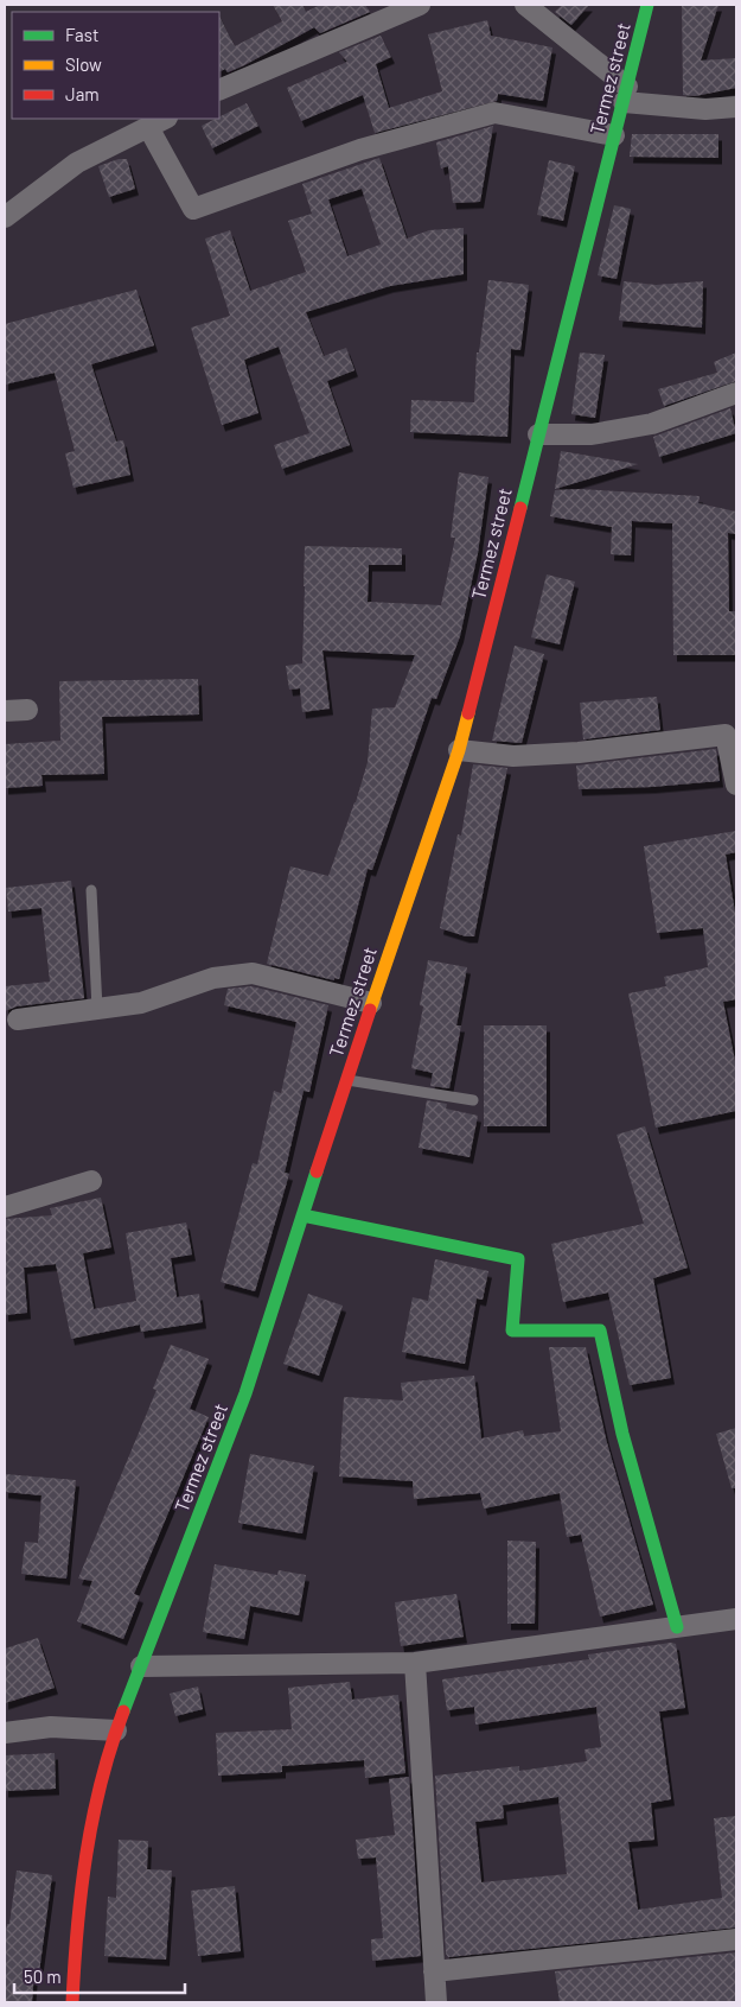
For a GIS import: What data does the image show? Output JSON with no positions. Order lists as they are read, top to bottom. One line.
{"streets":{"main road":["Termez street"]},"legend":["Fast","Slow","Jam"],"scale_bar":"50 m"}
